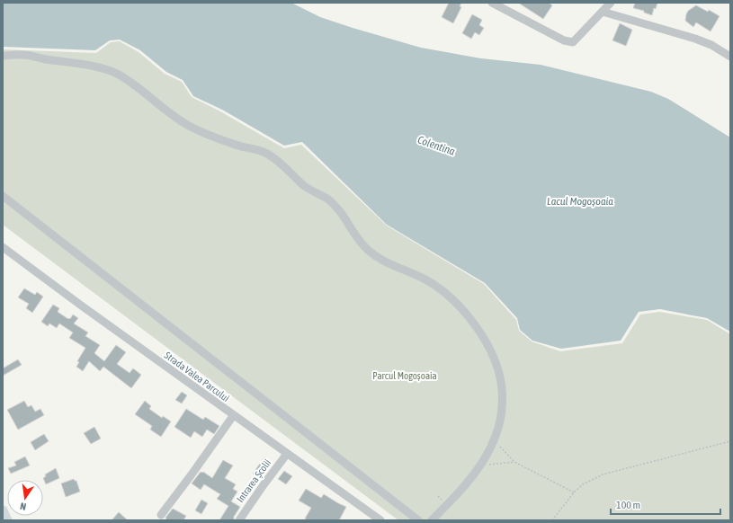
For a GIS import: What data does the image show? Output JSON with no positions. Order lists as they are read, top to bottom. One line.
{"streets":{"street":["Strada Valea Parcului","Intrarea Școlii"]},"crossings":[["Strada Valea Parcului","Intrarea Școlii"]],"water":["Colentina","Lacul Mogoșoaia"],"parks":["Parcul Mogoșoaia"],"scale_bar":"100 m","north":"bottom"}
